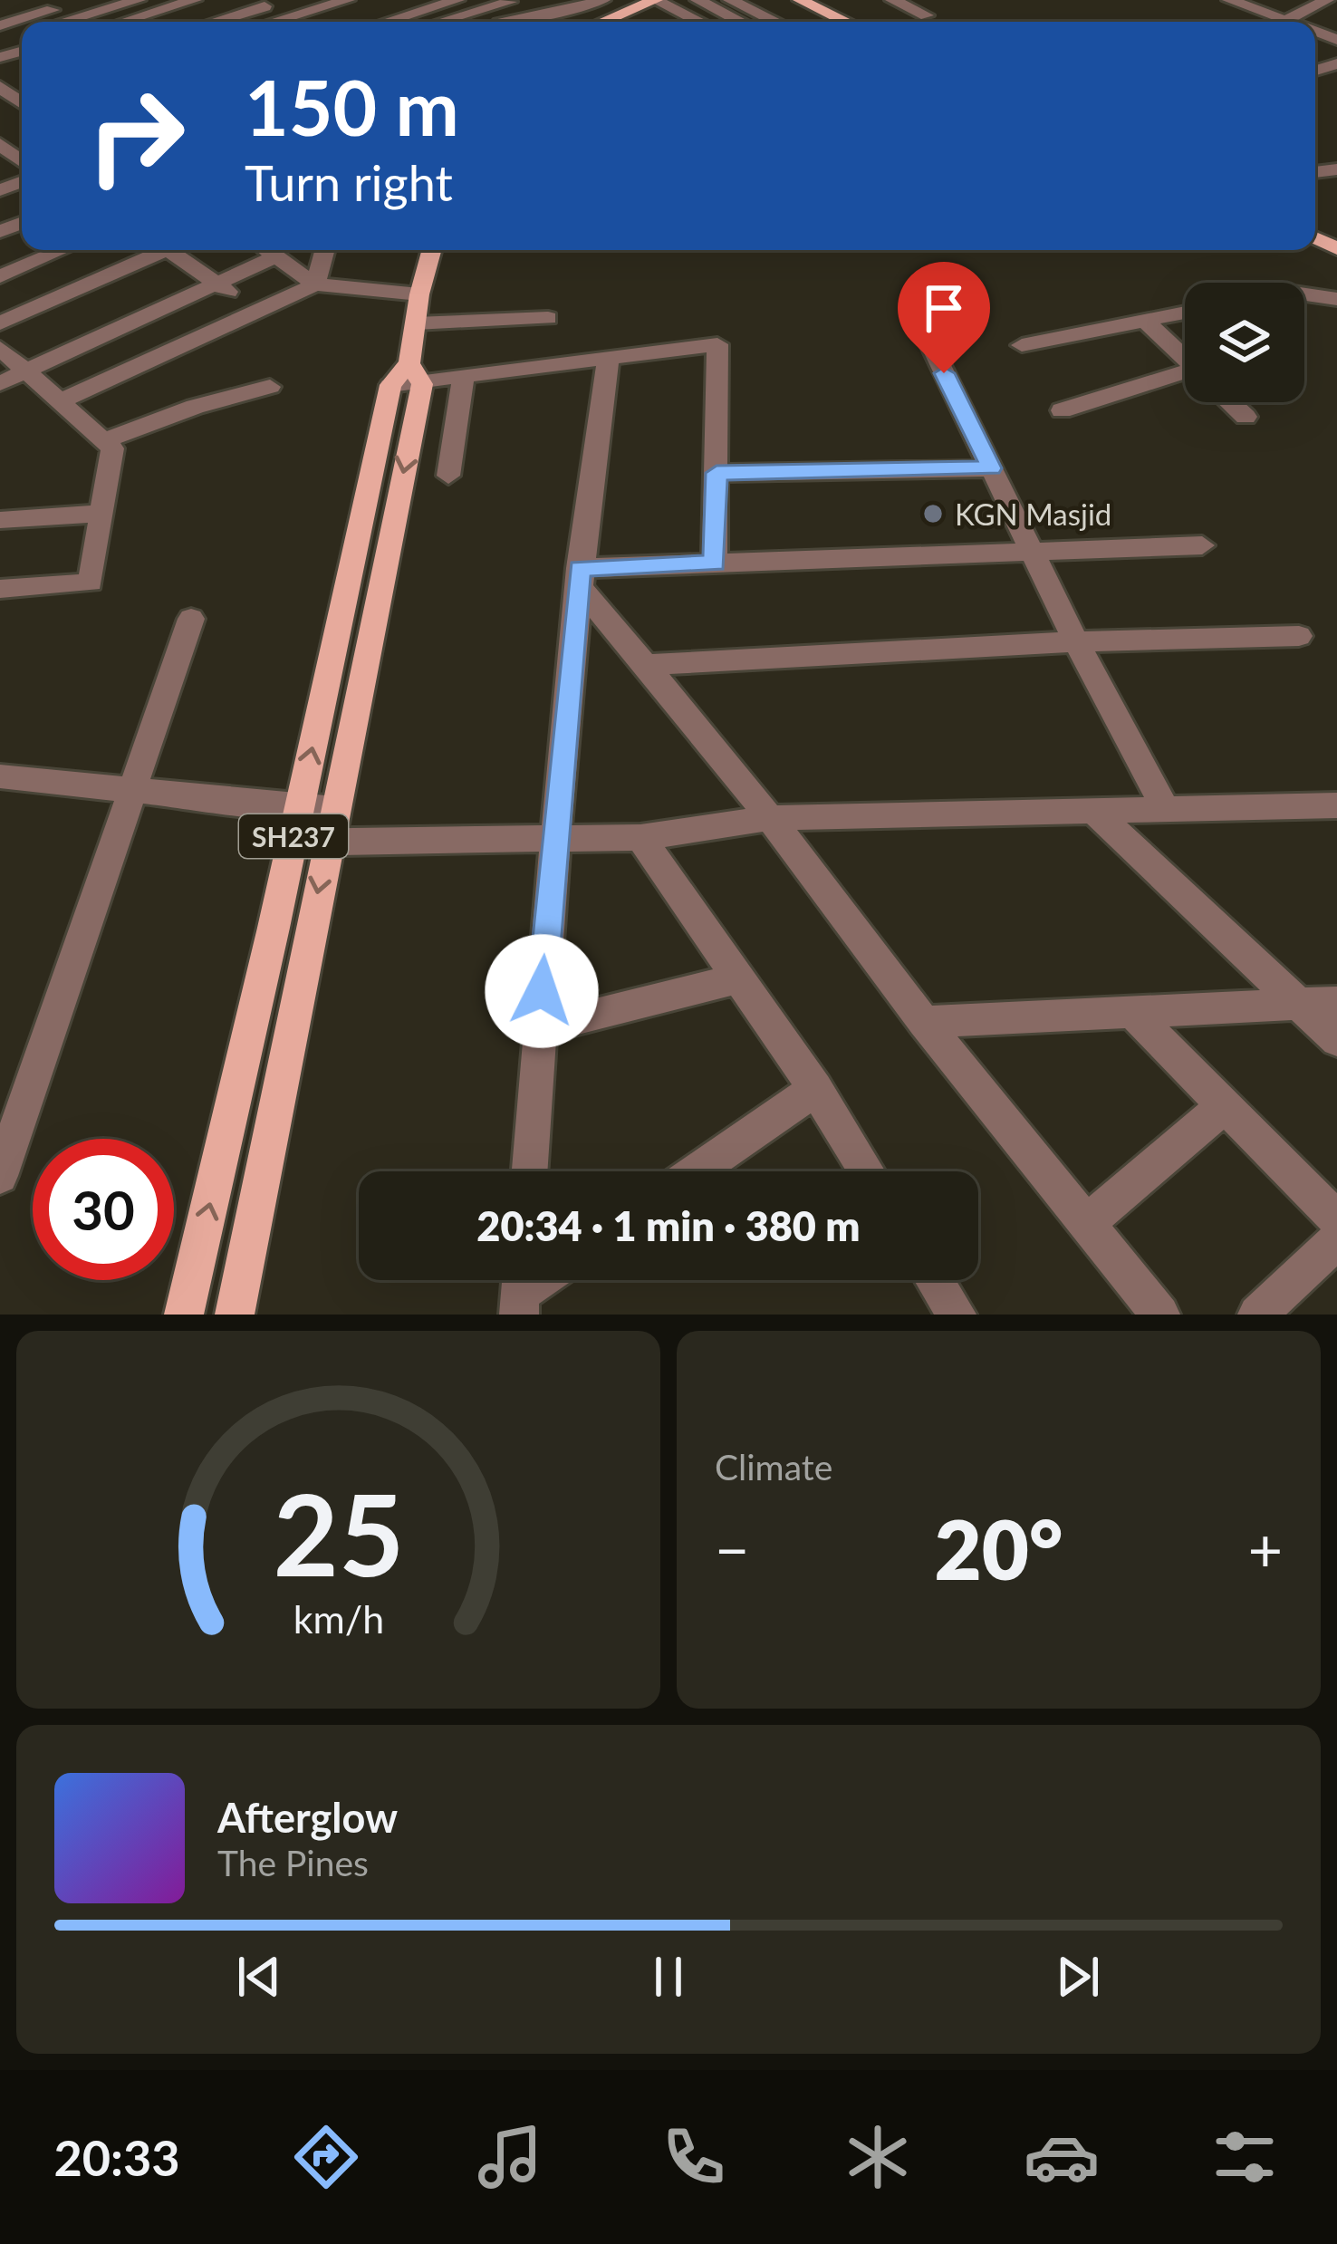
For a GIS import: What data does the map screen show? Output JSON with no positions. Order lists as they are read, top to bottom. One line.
{"streets":{"main road":["SH237"]},"places":["KGN Masjid"],"page":{"turn":["150 m","Turn right"],"limit":"30","trip":"20:34 · 1 min · 380 m","tile":"Climate","heat":["−","20°","+"],"song":["Afterglow","The Pines"],"tabs":"20:33","gauge":["25","km/h"]}}
